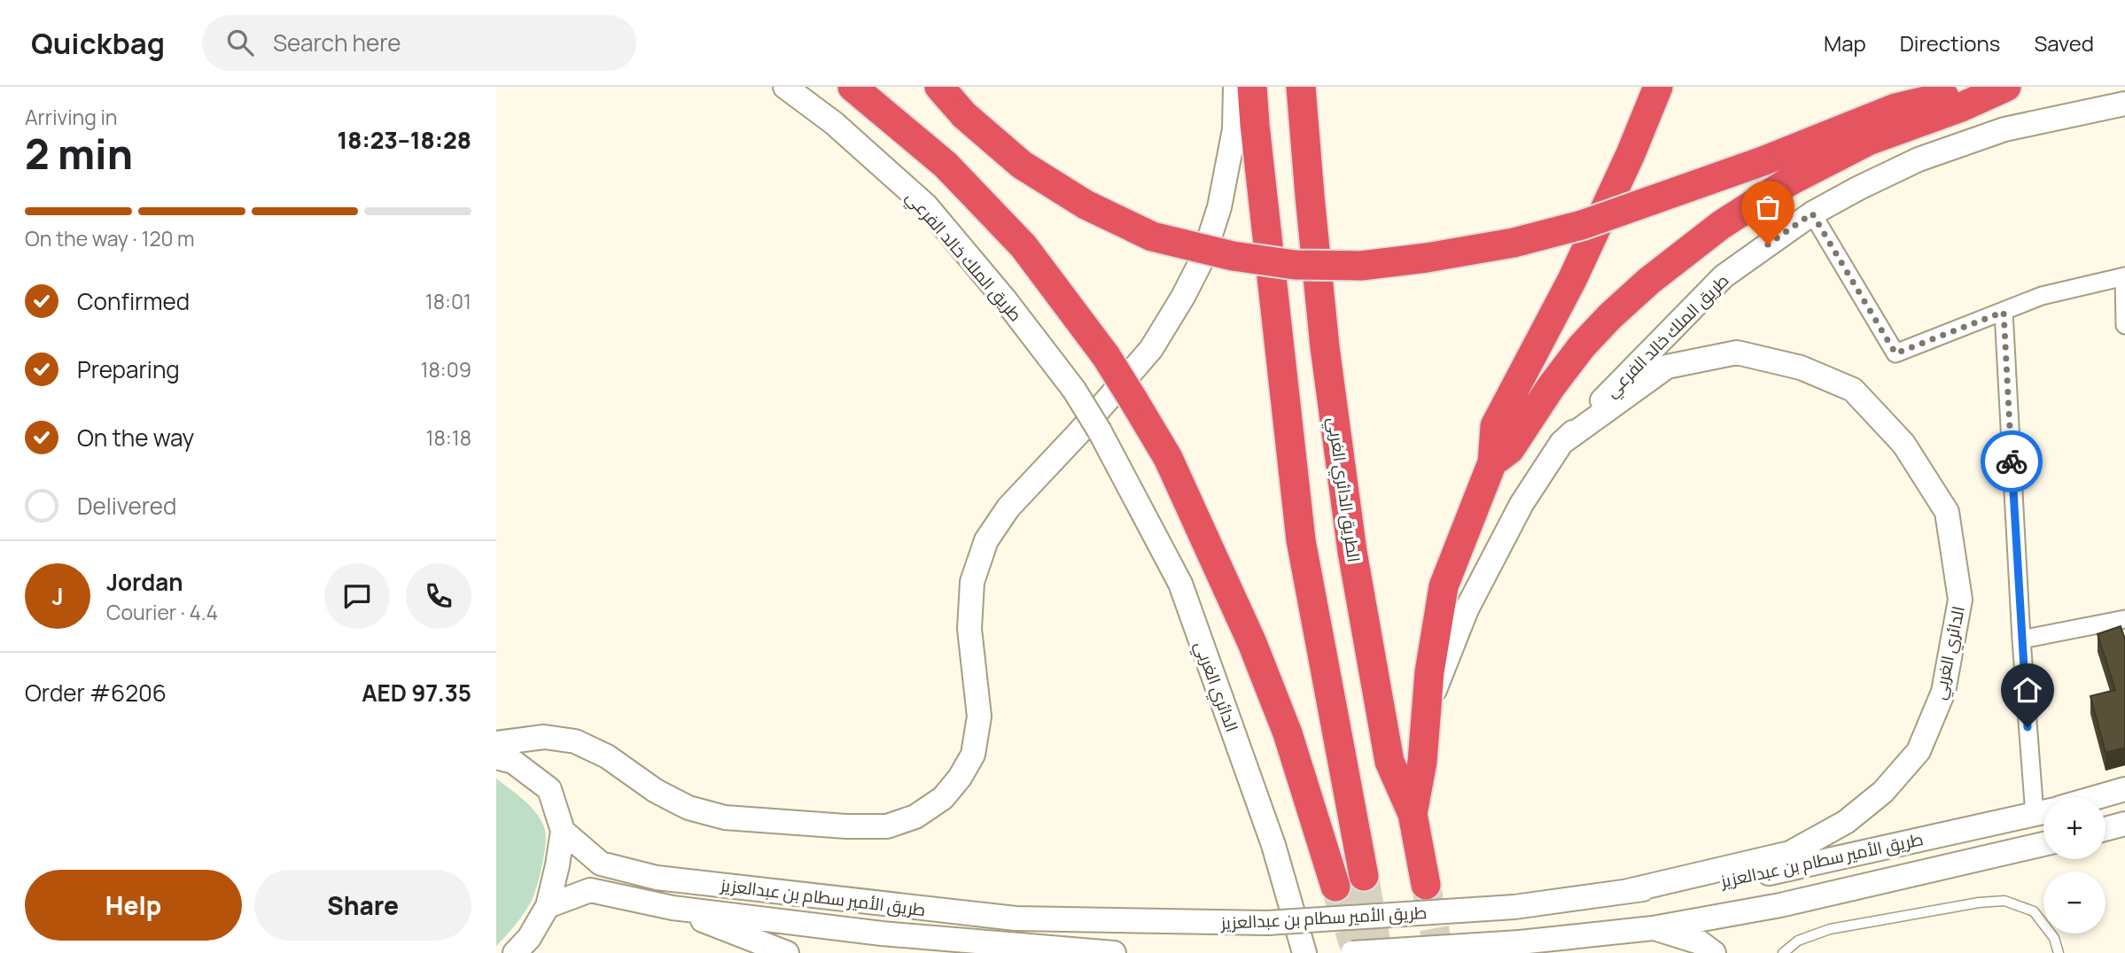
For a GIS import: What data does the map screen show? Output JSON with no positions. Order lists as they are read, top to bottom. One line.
{"streets":{"highway":["الطريق الدائري الغربي"],"street":["طريق الملك خالد الفرعي","الدائري الغربي","طريق الأمير سطام بن عبدالعزيز"]},"crossings":[["طريق الملك خالد الفرعي","الدائري الغربي"],["الدائري الغربي","طريق الأمير سطام بن عبدالعزيز"]],"page":{"header":"Quickbag","search":"Search here","nav":["Map","Directions","Saved"],"heading":["2 min","Arriving in","18:23–18:28"],"panel":["Jordan","Courier · 4.4","Order #6206","AED 97.35"],"bar":"On the way · 120 m","list":[["Confirmed","18:01"],["Preparing","18:09"],["On the way","18:18"],"Delivered"],"round":"J","map_buttons":["+","−"],"buttons":["Help","Share"]}}
